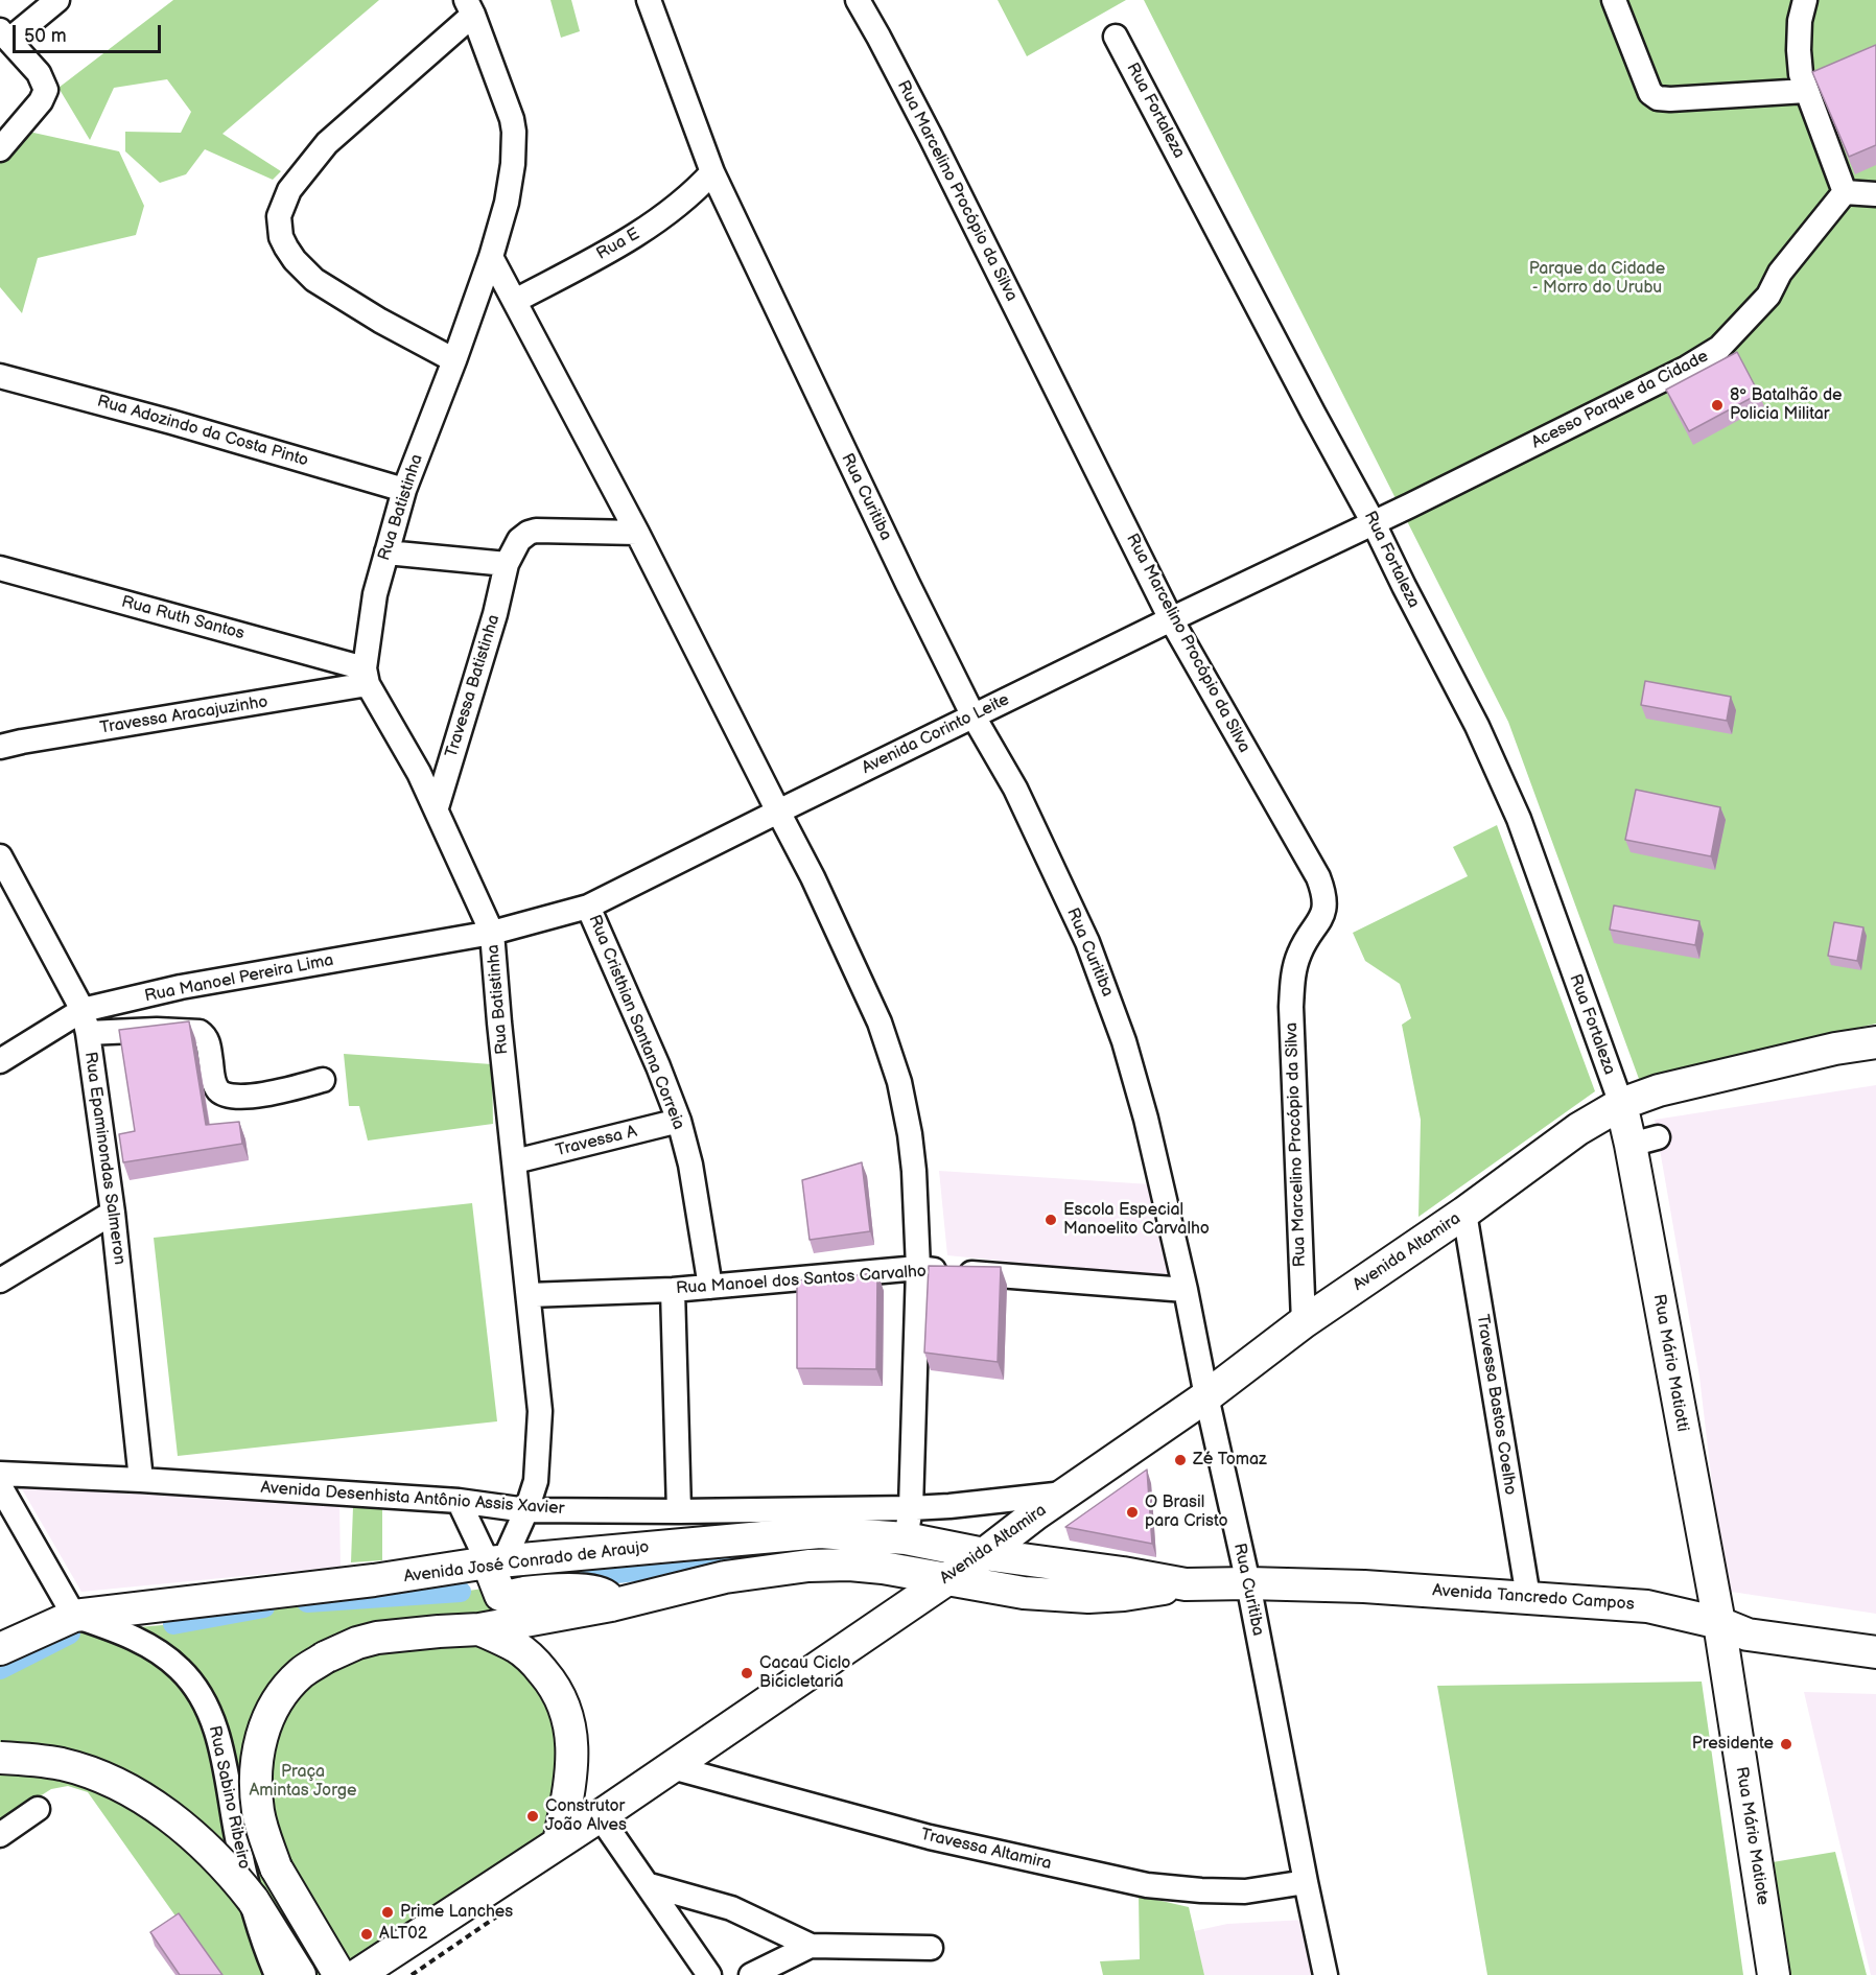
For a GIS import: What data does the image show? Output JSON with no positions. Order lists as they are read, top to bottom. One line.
{"streets":{"main road":["Avenida Altamira","Rua Mário Matiotti","Avenida José Conrado de Araujo","Avenida Tancredo Campos","Rua Mário Matiote"],"street":["Rua Fortaleza","Rua Marcelino Procópio da Silva","Rua E","Acesso Parque da Cidade","Rua Adozindo da Costa Pinto","Rua Curitiba","Rua Batistinha","Rua Ruth Santos","Travessa Batistinha","Travessa Aracajuzinho","Avenida Corinto Leite","Rua Manoel Pereira Lima","Rua Cristhian Santana Correia","Travessa A","Rua Epaminondas Salmeron","Rua Manoel dos Santos Carvalho","Travessa Bastos Coelho","Avenida Desenhista Antônio Assis Xavier","Rua Sabino Ribeiro","Travessa Altamira"]},"crossings":[["Rua Fortaleza","Acesso Parque da Cidade"],["Rua Fortaleza","Avenida Corinto Leite"],["Rua Fortaleza","Avenida Altamira"],["Rua Fortaleza","Rua Mário Matiotti"],["Rua Marcelino Procópio da Silva","Avenida Corinto Leite"],["Rua Marcelino Procópio da Silva","Avenida Altamira"],["Rua E","Rua Curitiba"],["Acesso Parque da Cidade","Avenida Corinto Leite"],["Rua Adozindo da Costa Pinto","Rua Batistinha"],["Rua Curitiba","Avenida Corinto Leite"],["Rua Curitiba","Avenida Altamira"],["Rua Curitiba","Rua Manoel dos Santos Carvalho"],["Rua Curitiba","Avenida Tancredo Campos"],["Rua Curitiba","Travessa Altamira"],["Rua Batistinha","Rua Ruth Santos"],["Rua Batistinha","Travessa Batistinha"],["Rua Batistinha","Travessa Aracajuzinho"],["Rua Batistinha","Avenida Corinto Leite"],["Rua Batistinha","Rua Manoel Pereira Lima"],["Rua Batistinha","Travessa A"],["Rua Batistinha","Rua Manoel dos Santos Carvalho"],["Rua Batistinha","Avenida Desenhista Antônio Assis Xavier"],["Rua Batistinha","Avenida José Conrado de Araujo"],["Rua Ruth Santos","Travessa Aracajuzinho"],["Avenida Corinto Leite","Rua Manoel Pereira Lima"],["Avenida Corinto Leite","Rua Cristhian Santana Correia"],["Rua Manoel Pereira Lima","Rua Epaminondas Salmeron"],["Rua Cristhian Santana Correia","Travessa A"],["Rua Cristhian Santana Correia","Rua Manoel dos Santos Carvalho"],["Rua Epaminondas Salmeron","Avenida Desenhista Antônio Assis Xavier"],["Avenida Altamira","Rua Mário Matiotti"],["Avenida Altamira","Travessa Bastos Coelho"],["Avenida Altamira","Avenida Desenhista Antônio Assis Xavier"],["Avenida Altamira","Avenida José Conrado de Araujo"],["Avenida Altamira","Avenida Tancredo Campos"],["Avenida Altamira","Travessa Altamira"],["Rua Mário Matiotti","Avenida Tancredo Campos"],["Rua Mário Matiotti","Rua Mário Matiote"],["Travessa Bastos Coelho","Avenida Tancredo Campos"],["Avenida José Conrado de Araujo","Avenida Tancredo Campos"],["Avenida José Conrado de Araujo","Rua Sabino Ribeiro"],["Avenida Tancredo Campos","Rua Mário Matiote"]],"parks":["Parque da Cidade - Morro do Urubu","Praça Amintas Jorge"],"places":["8º Batalhão de Policia Militar","Escola Especial Manoelito Carvalho","Zé Tomaz","O Brasil para Cristo","Cacau Ciclo Bicicletaria","Presidente","Construtor João Alves","Prime Lanches","ALT02"],"scale_bar":"50 m"}
